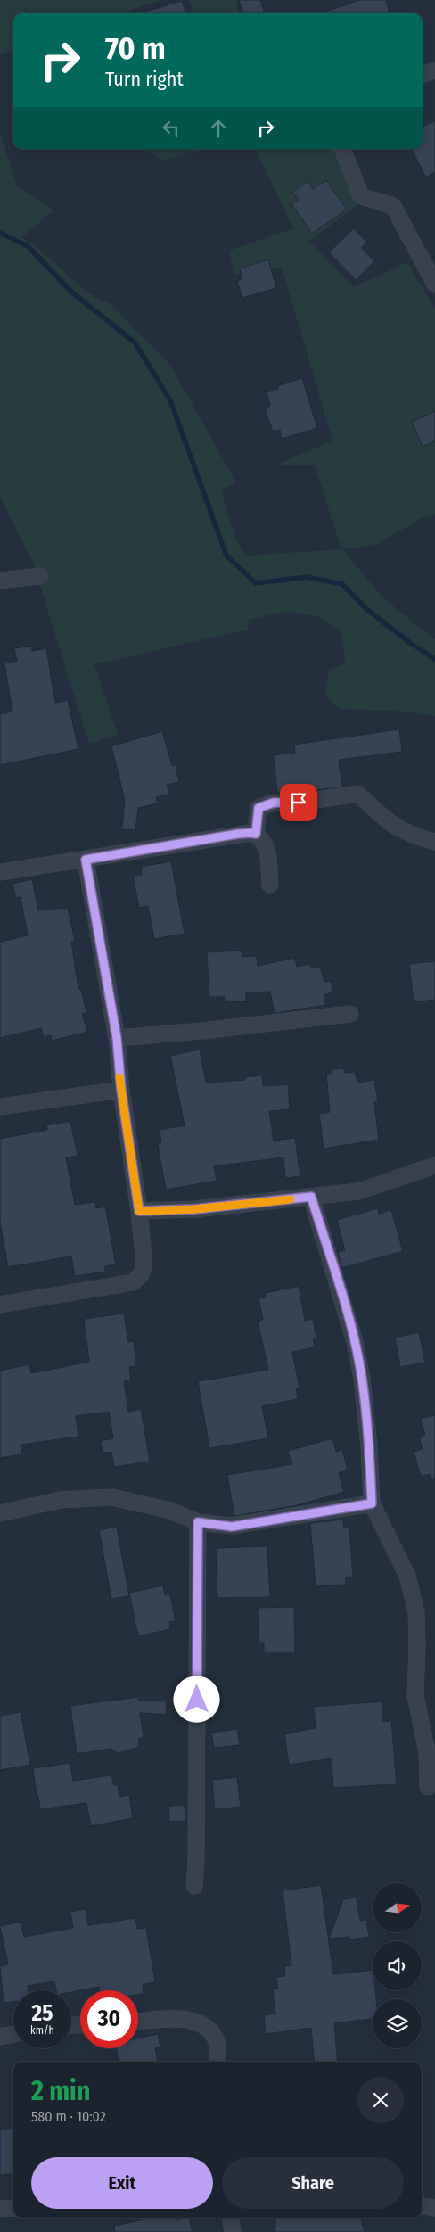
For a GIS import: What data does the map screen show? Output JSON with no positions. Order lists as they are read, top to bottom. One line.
{"north":"right","page":{"turn":["70 m","Turn right"],"speed":"25 km/h","limit":"30","heading":["2 min","580 m · 10:02"],"buttons":["Exit","Share"]}}
